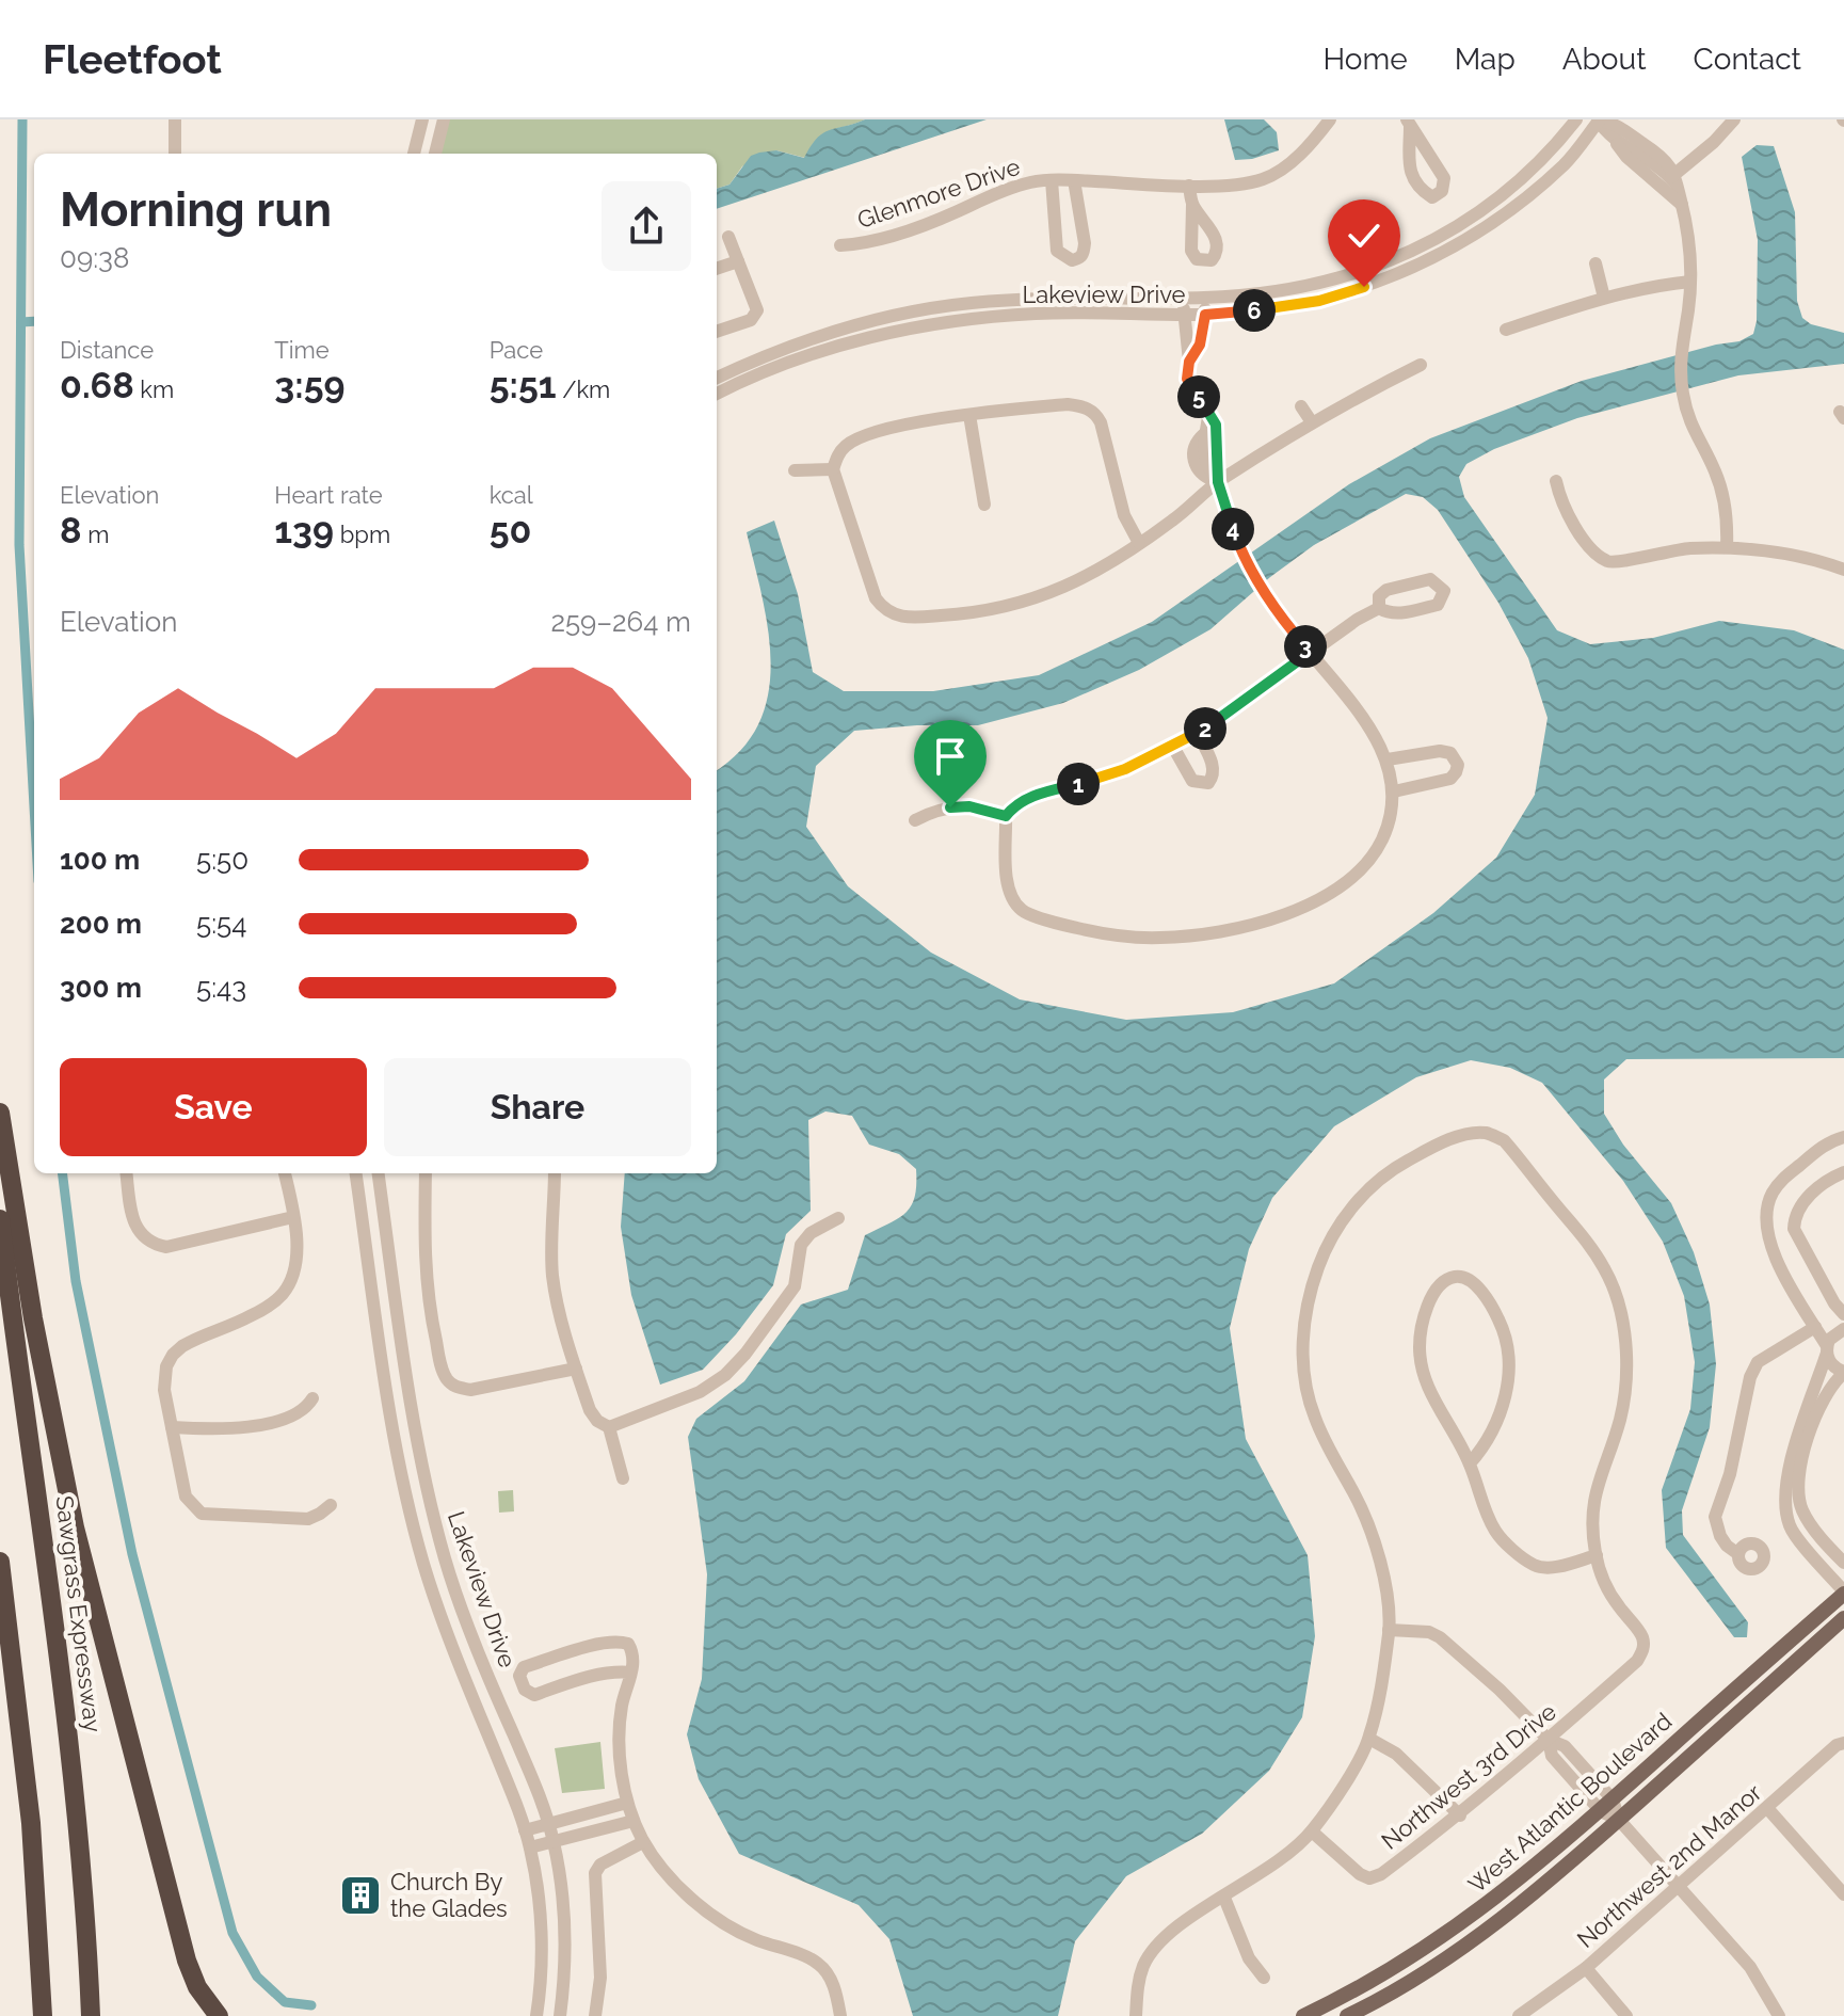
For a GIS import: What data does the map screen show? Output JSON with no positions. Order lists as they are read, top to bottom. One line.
{"streets":{"highway":["Sawgrass Expressway"],"main road":["West Atlantic Boulevard"],"street":["Glenmore Drive","Lakeview Drive","Northwest 3rd Drive","Northwest 2nd Manor"]},"places":{"building":["Church By the Glades"]},"page":{"header":"Fleetfoot","nav":["Home","Map","About","Contact"],"heading":["Morning run","09:38"],"pins":["6","5","4","3","2","1"],"stats":[["Distance","0.68 km"],["Time","3:59"],["Pace","5:51 /km"],["Elevation","8 m"],["Heart rate","139 bpm"],["kcal","50"]],"chart":["Elevation","259–264 m"],"list":[{"name":"100 m","note":"5:50"},{"name":"200 m","note":"5:54"},{"name":"300 m","note":"5:43"}],"buttons":["Save","Share"]}}
